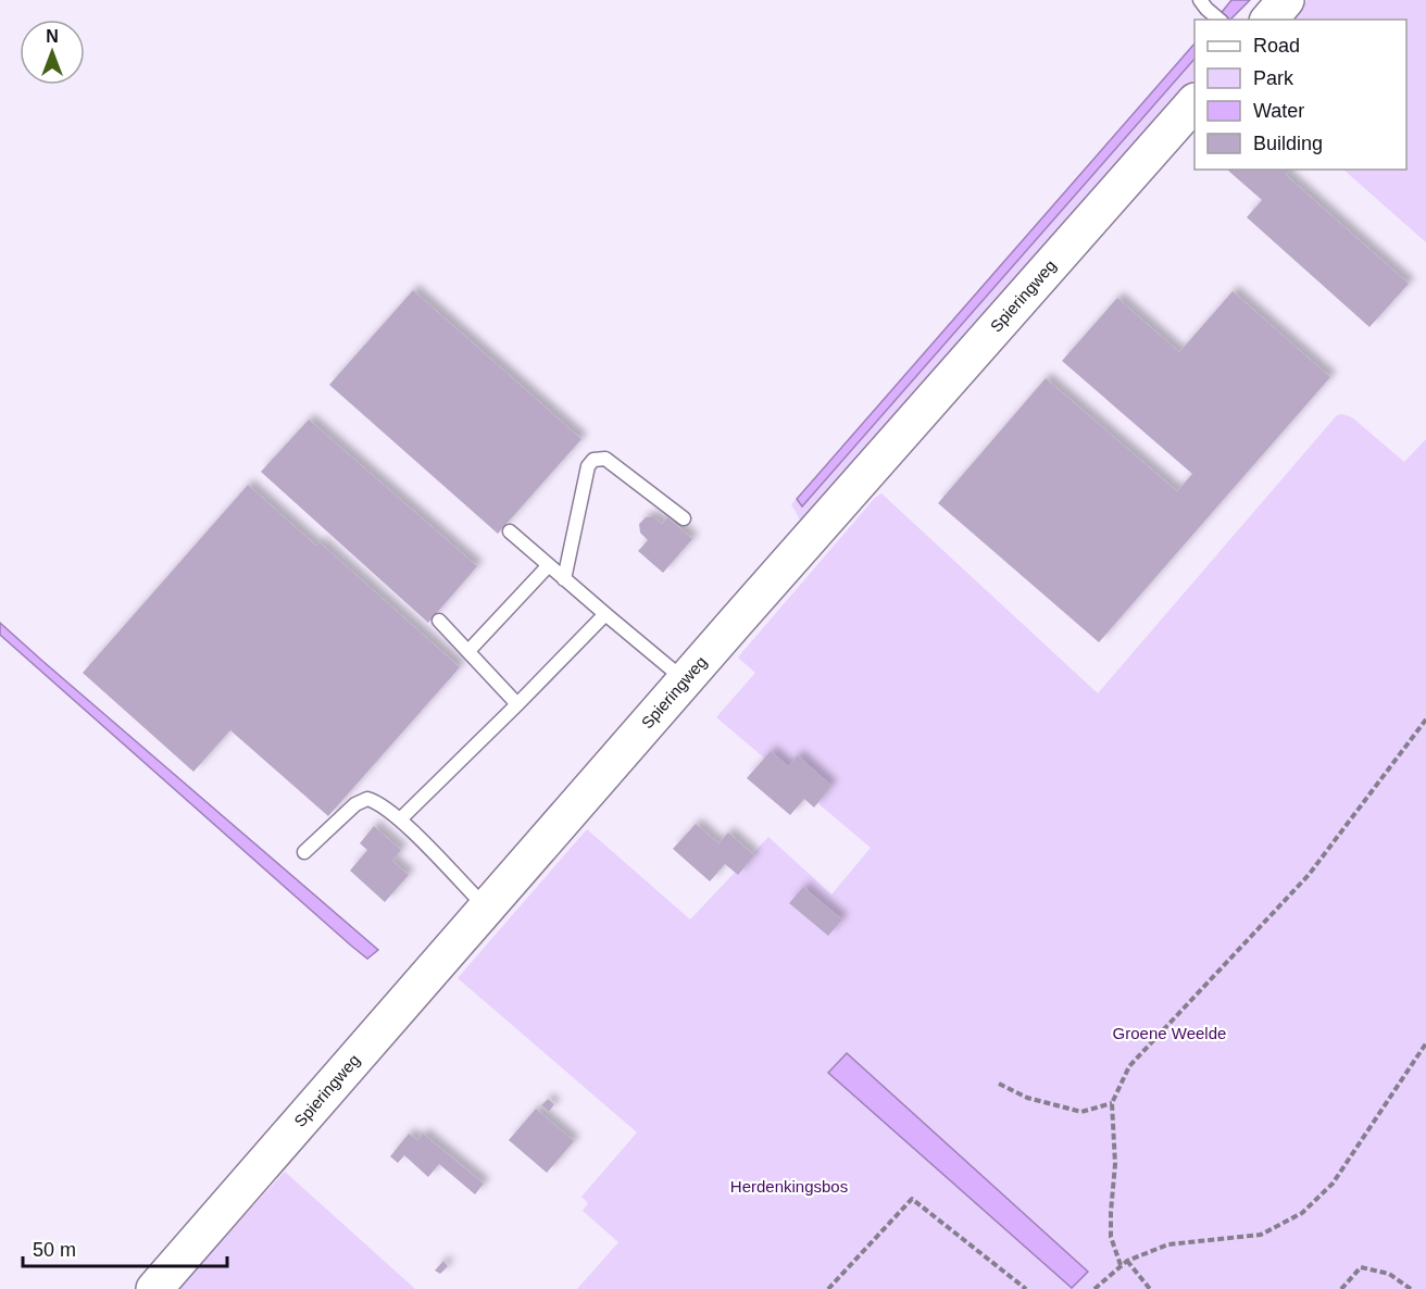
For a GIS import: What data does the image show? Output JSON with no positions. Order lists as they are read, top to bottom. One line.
{"streets":{"street":["Spieringweg"]},"parks":["Groene Weelde","Herdenkingsbos"],"legend":["Road","Park","Water","Building"],"scale_bar":"50 m","north":"top"}
